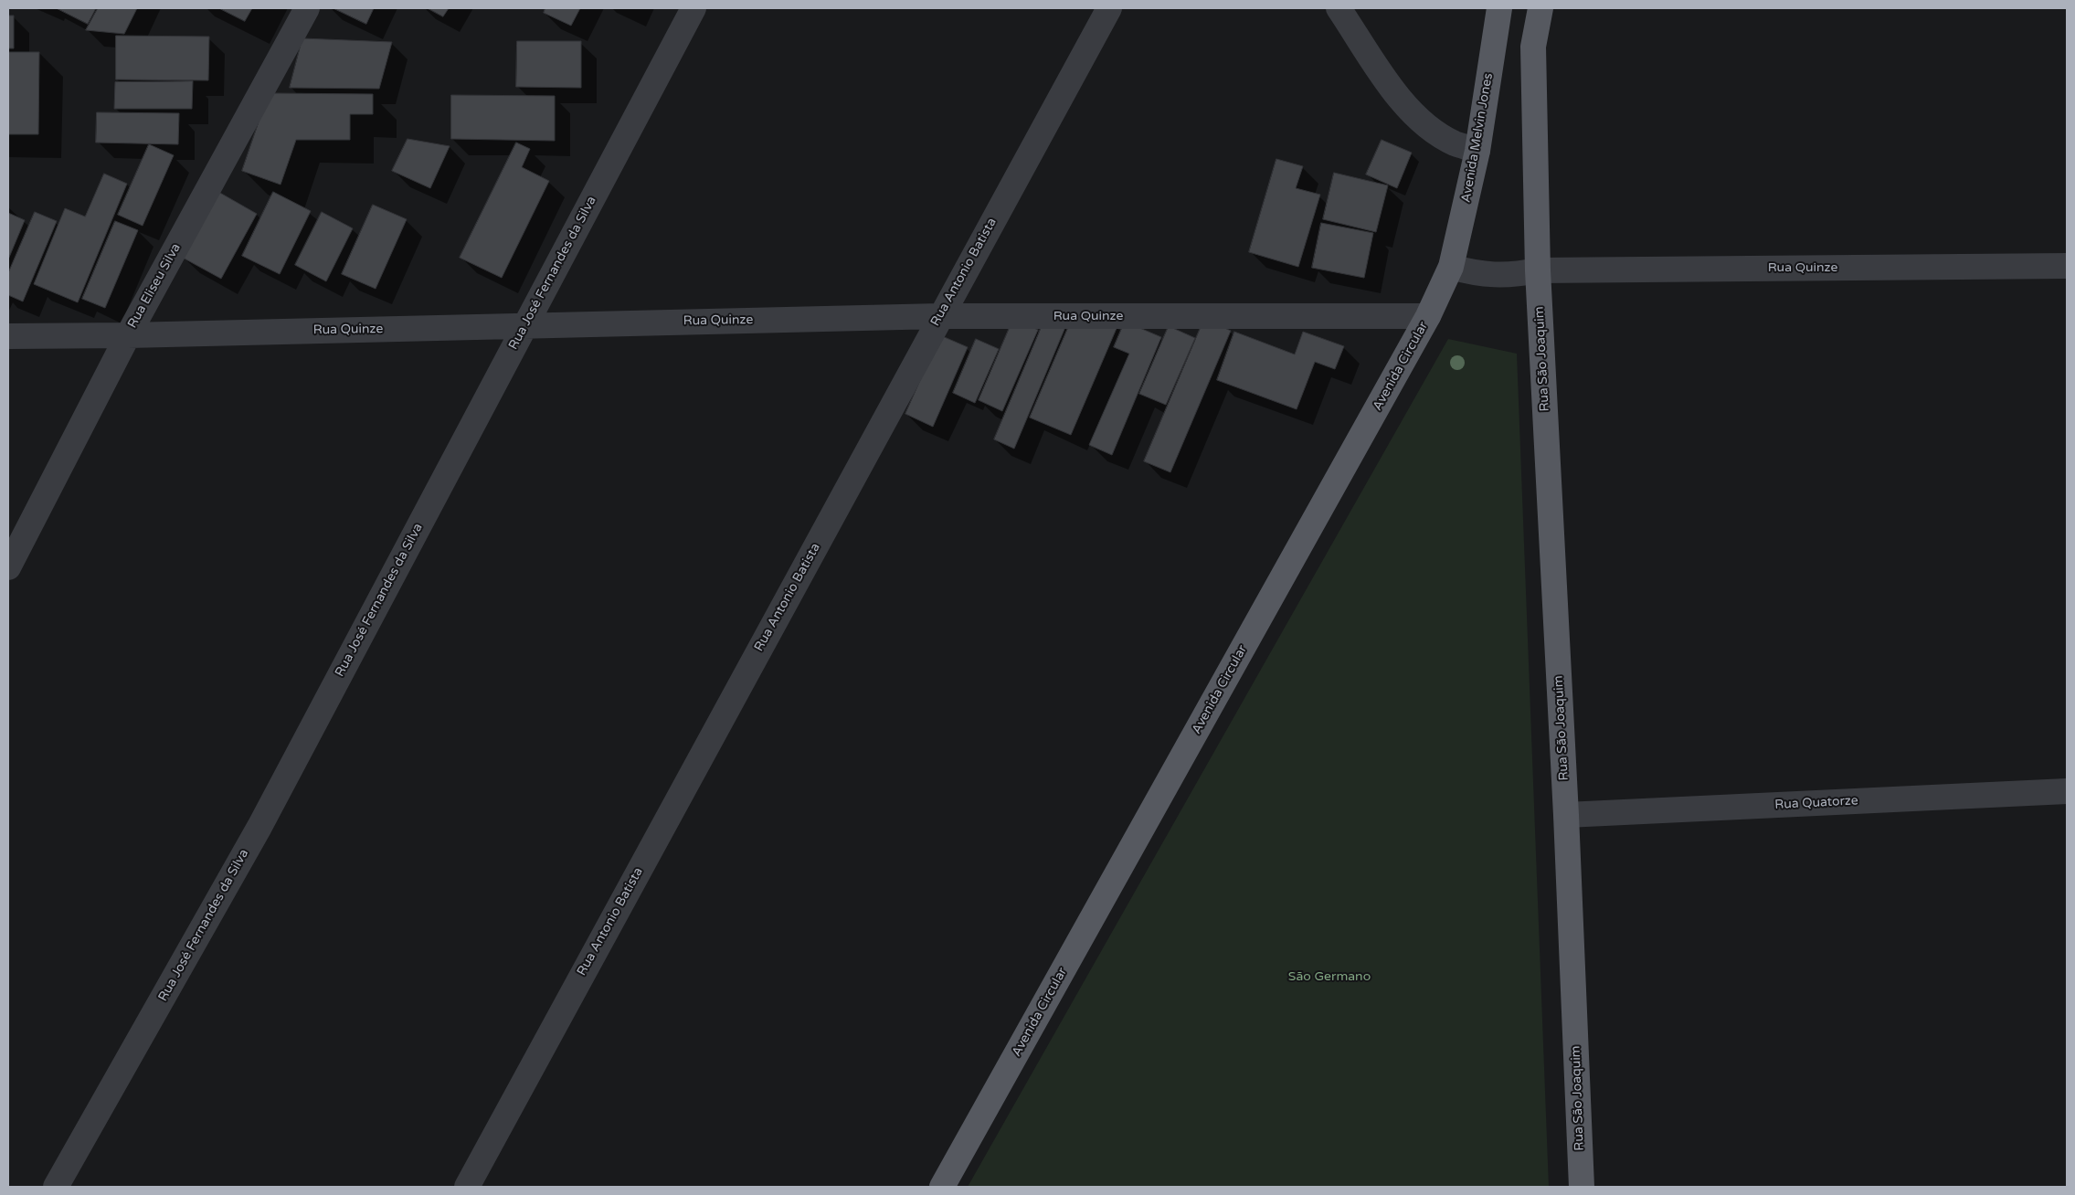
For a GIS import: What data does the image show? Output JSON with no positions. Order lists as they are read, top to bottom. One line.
{"streets":{"main road":["Avenida Melvin Jones","Rua São Joaquim","Avenida Circular"],"street":["Rua Quinze","Rua Antonio Batista","Rua José Fernandes da Silva","Rua Eliseu Silva","Rua Quatorze"]},"crossings":[["Avenida Melvin Jones","Avenida Circular"],["Rua Quinze","Rua Antonio Batista"],["Rua Quinze","Rua José Fernandes da Silva"],["Rua Quinze","Rua Eliseu Silva"],["Rua Quinze","Rua São Joaquim"],["Rua Quinze","Avenida Circular"],["Rua São Joaquim","Rua Quatorze"]],"parks":["São Germano"]}
